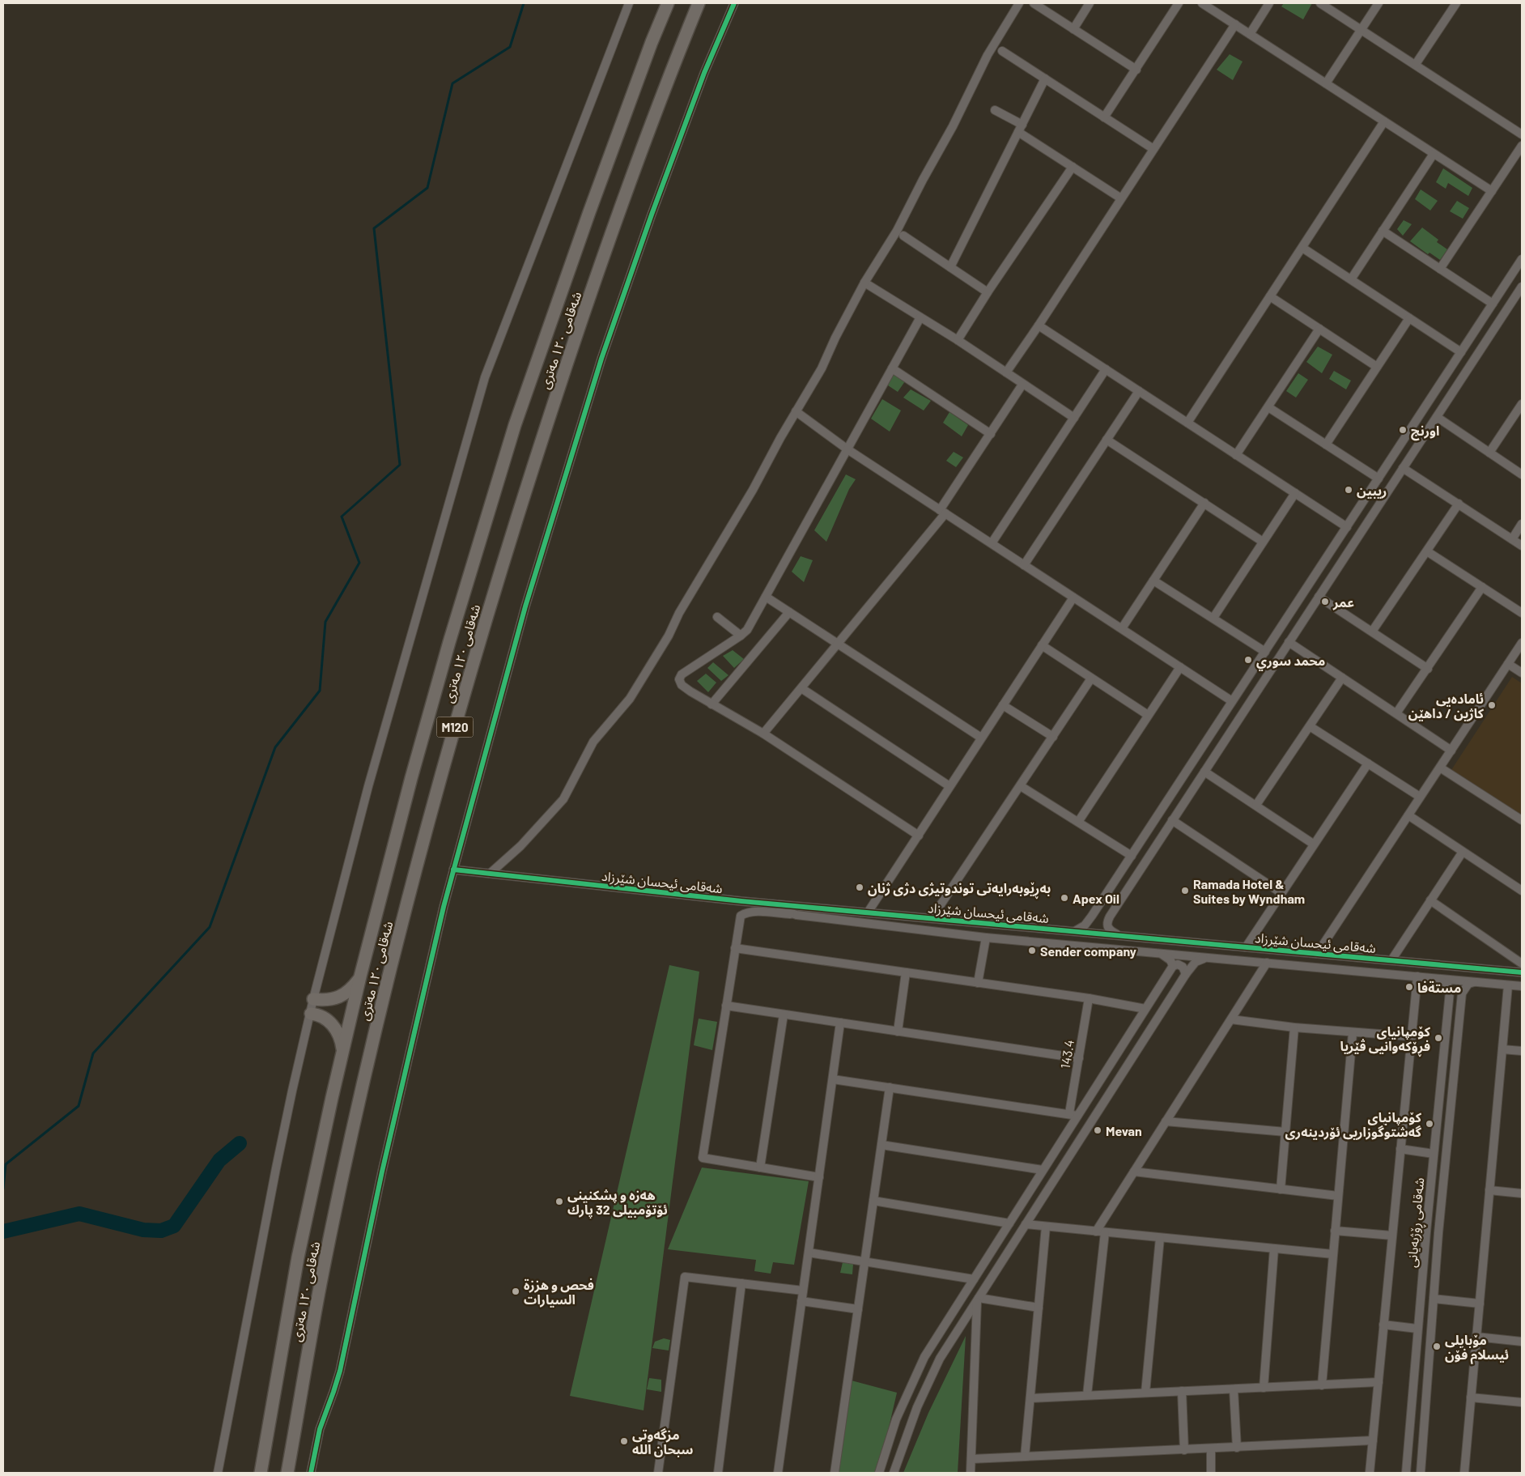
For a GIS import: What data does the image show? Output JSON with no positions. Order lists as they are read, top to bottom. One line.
{"streets":{"highway":["شەقامی ١٢٠ مەتری","M120"],"street":["شەقامی ئیحسان شێرزاد","143.4","شەقامی ڕۆژبەیانی"]},"places":["اورنج","ريبين","عمر","محمد سوري","ئامادەيی کاژين / داهێن","بەڕێوبەرایەتی توندوتیژی دژی ژنان","Ramada Hotel & Suites by Wyndham","Apex Oil","Sender company","مستةفا","کۆمپانیای فڕۆکەوانیی ڤێریا","کۆمپانیای گەشتوگوزاریی ئۆردینەری","Mevan","هه‌زه‌ و پشكنینی ئۆتۆمبیلی 32 پارك","فحص و هززة السيارات","مۆبایلی ئیسلام فۆن","مزگەوتی سبحان اللە"]}
